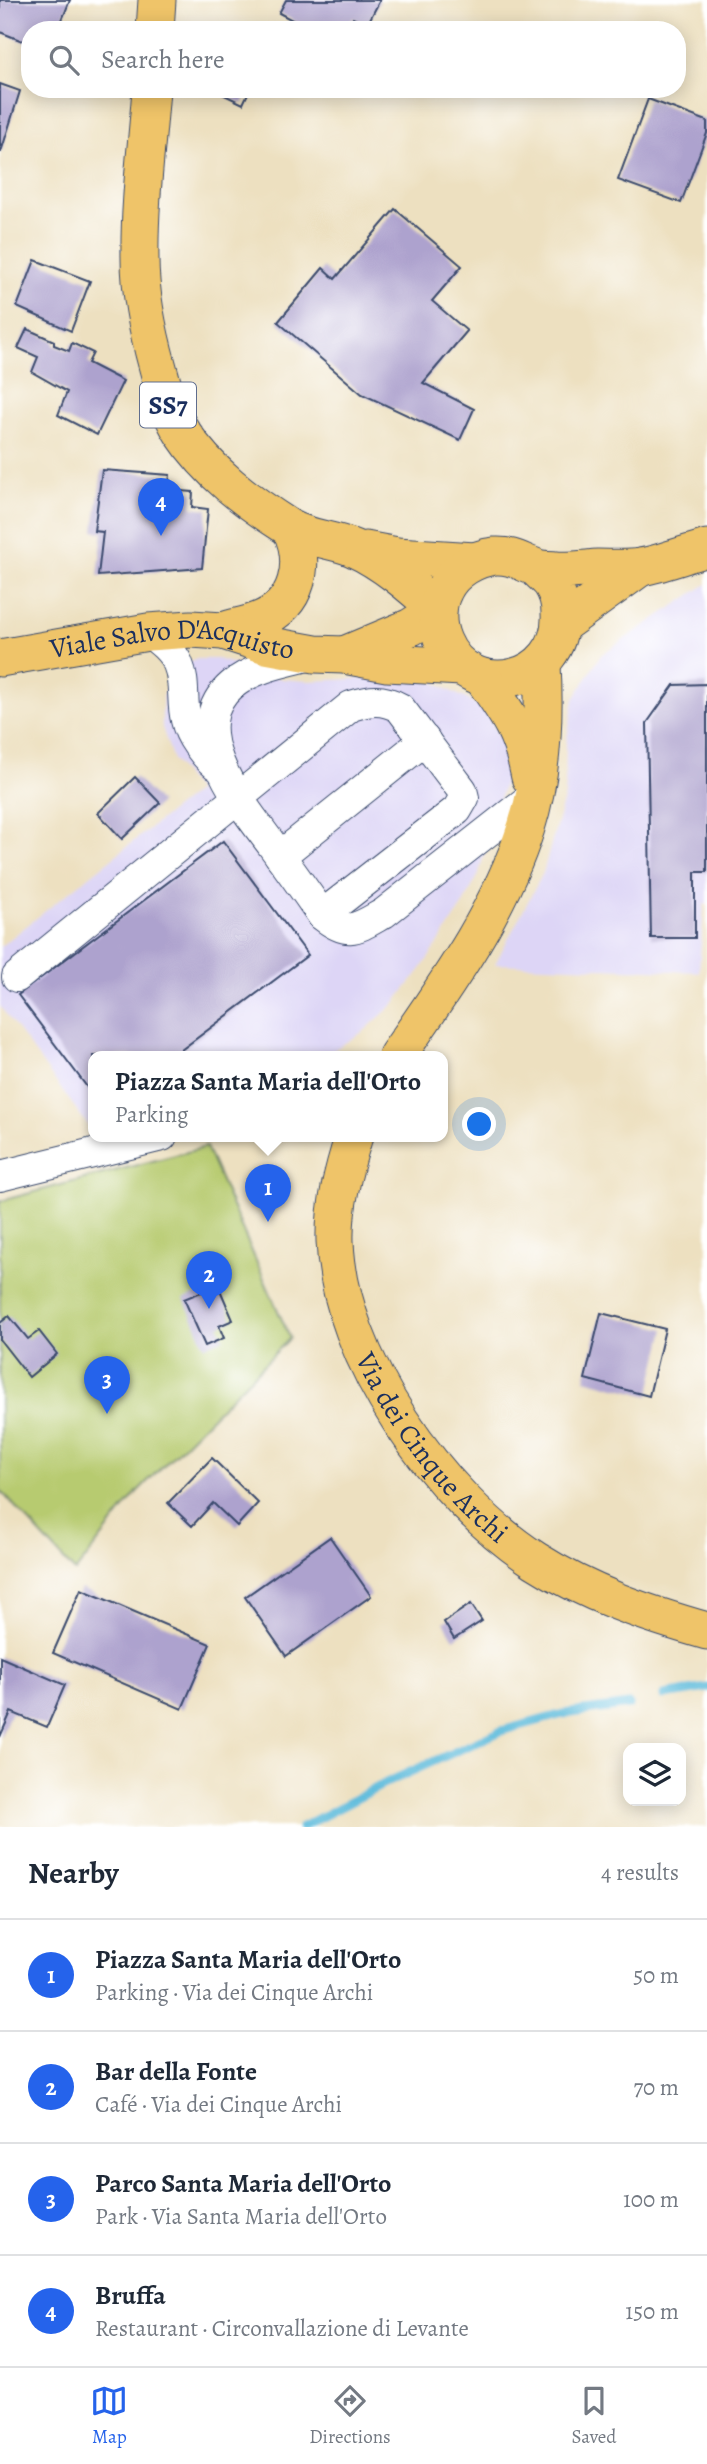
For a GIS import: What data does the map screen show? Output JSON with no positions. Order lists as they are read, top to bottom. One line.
{"streets":{"main road":["SS7","Viale Salvo D'Acquisto","Via dei Cinque Archi"]},"crossings":[["SS7","Viale Salvo D'Acquisto"]],"page":{"search":"Search here","pins":["4","1","2","3"],"popup":["Piazza Santa Maria dell'Orto","Parking"],"heading":["Nearby","4 results"],"list":[{"mark":"1","name":"Piazza Santa Maria dell'Orto","note":"Parking · Via dei Cinque Archi","value":"50 m"},{"mark":"2","name":"Bar della Fonte","note":"Café · Via dei Cinque Archi","value":"70 m"},{"mark":"3","name":"Parco Santa Maria dell'Orto","note":"Park · Via Santa Maria dell'Orto","value":"100 m"},{"mark":"4","name":"Bruffa","note":"Restaurant · Circonvallazione di Levante","value":"150 m"}],"nav":["Map","Directions","Saved"]}}
